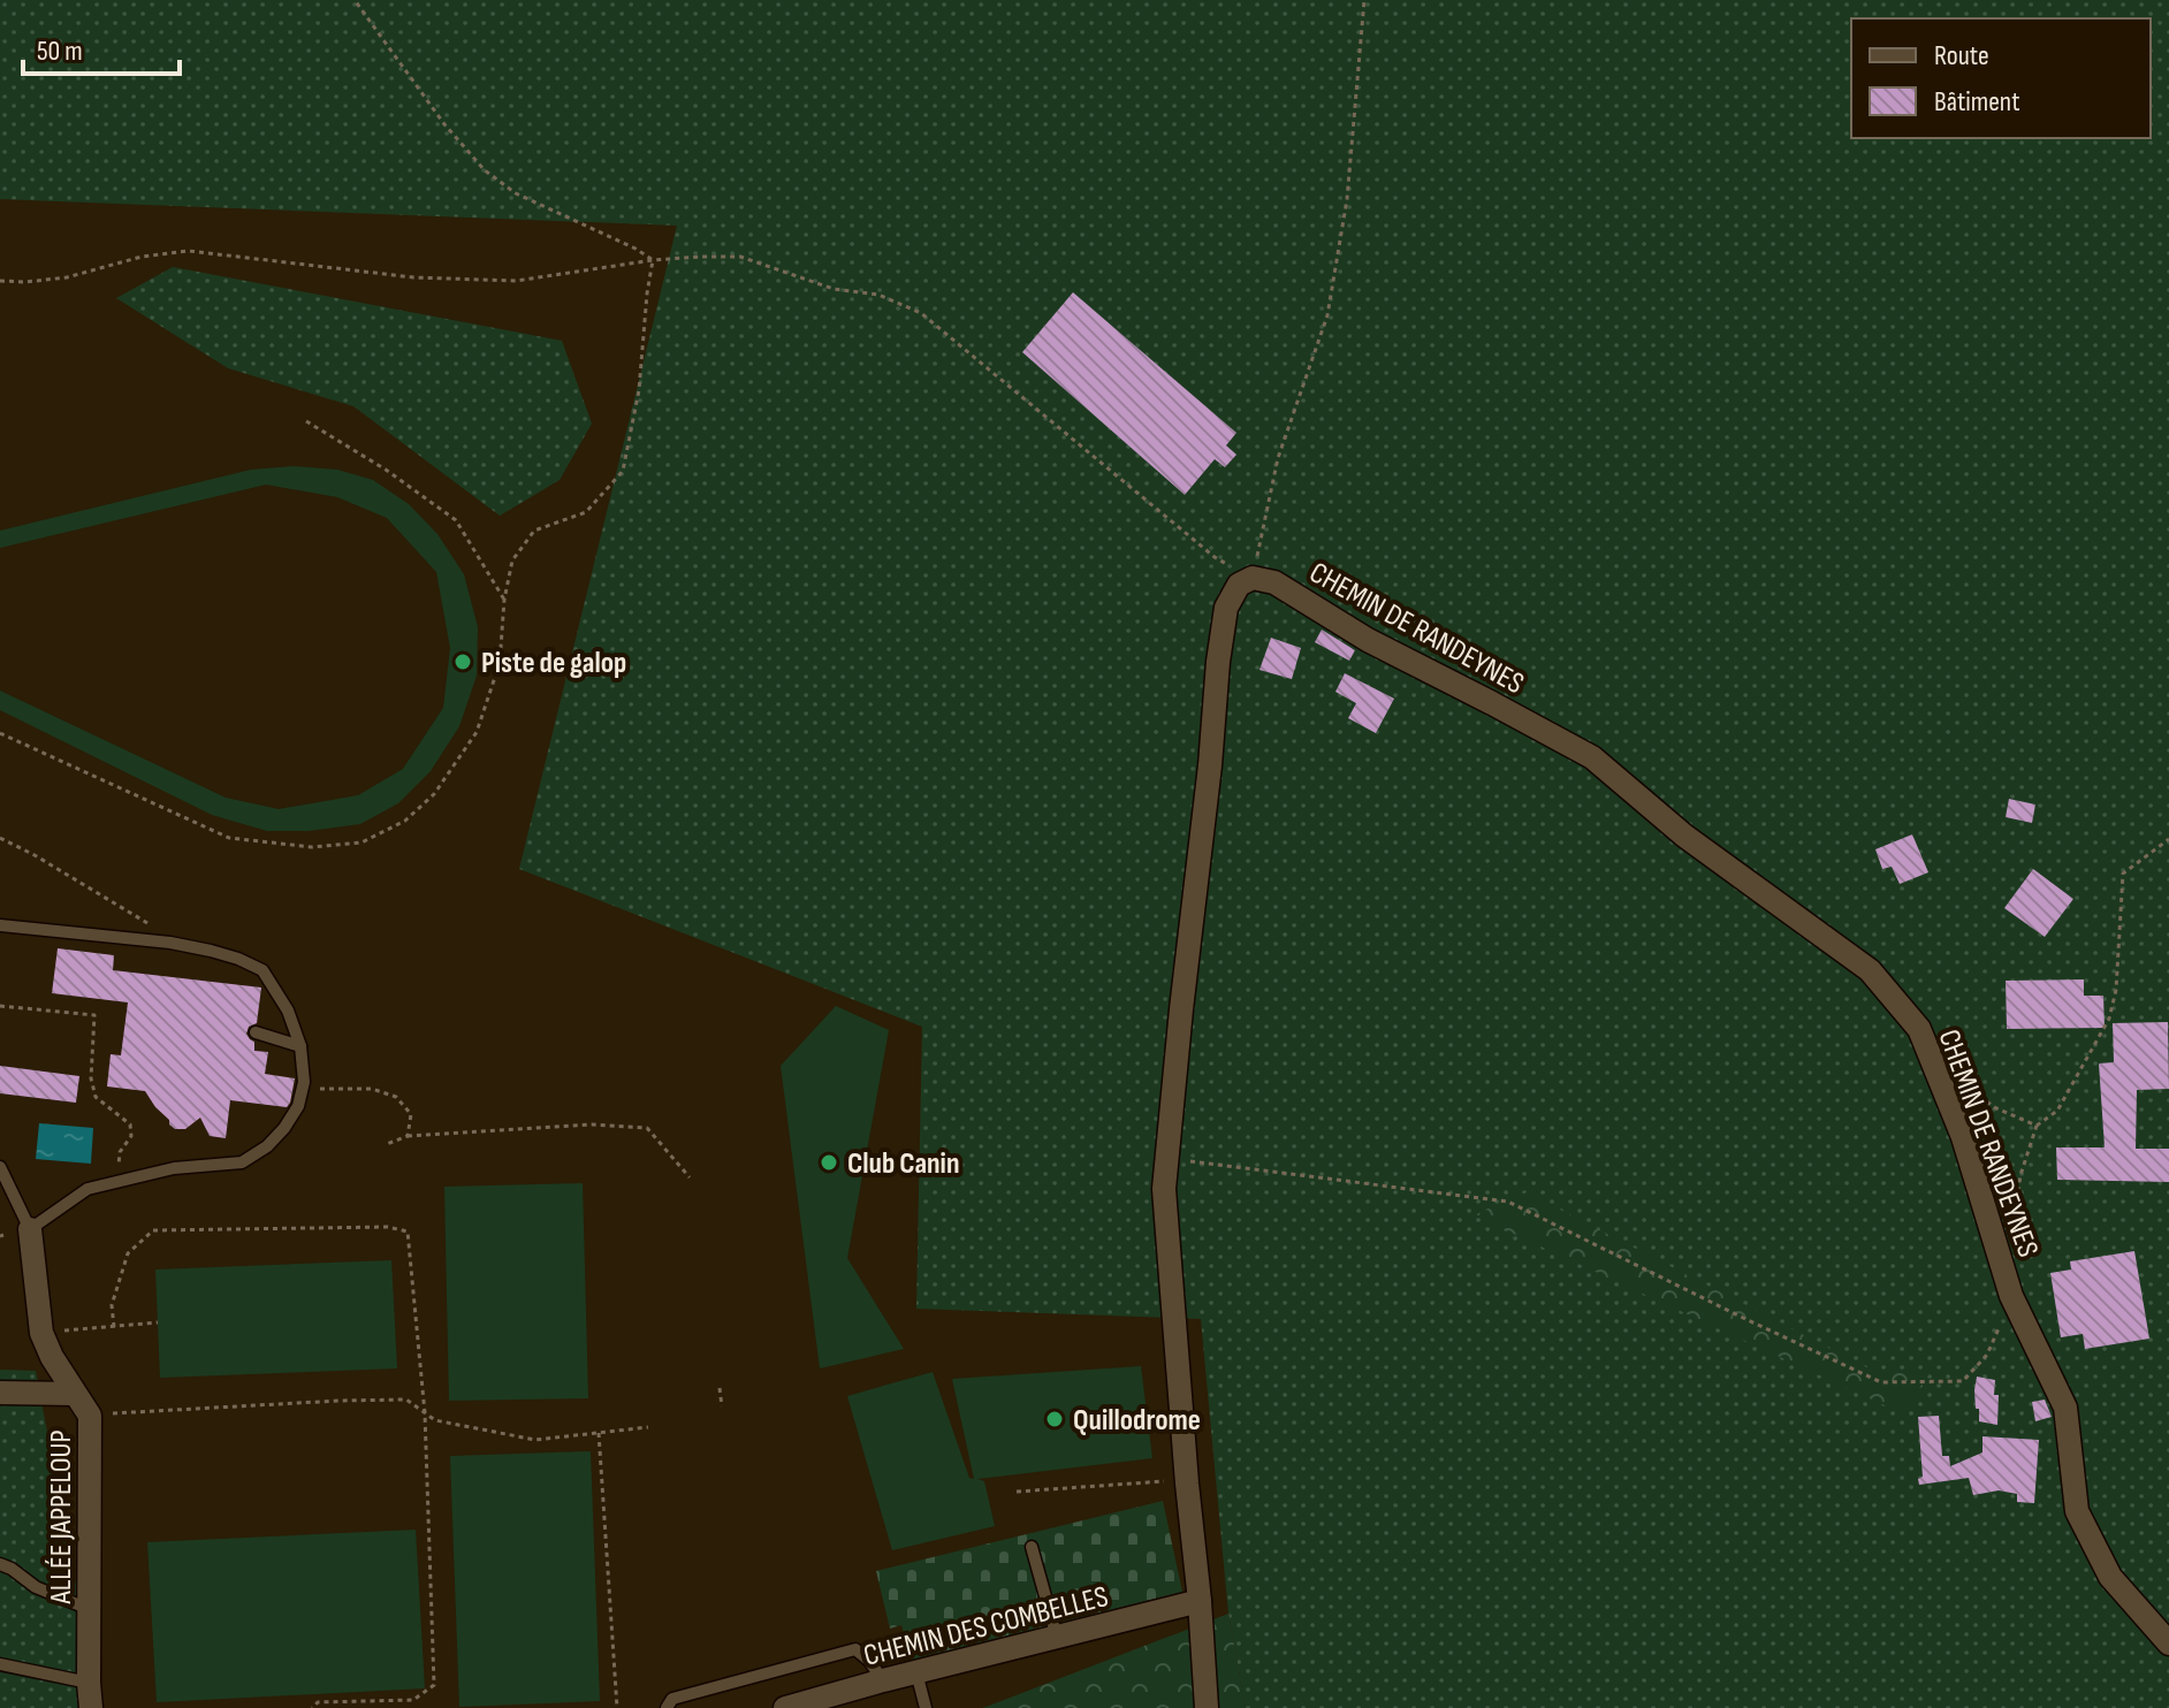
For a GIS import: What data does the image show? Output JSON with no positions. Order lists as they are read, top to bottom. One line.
{"streets":{"street":["CHEMIN DE RANDEYNES","ALLÉE JAPPELOUP","CHEMIN DES COMBELLES"]},"places":["Piste de galop","Club Canin","Quillodrome"],"legend":["Route","Bâtiment"],"scale_bar":"50 m"}
